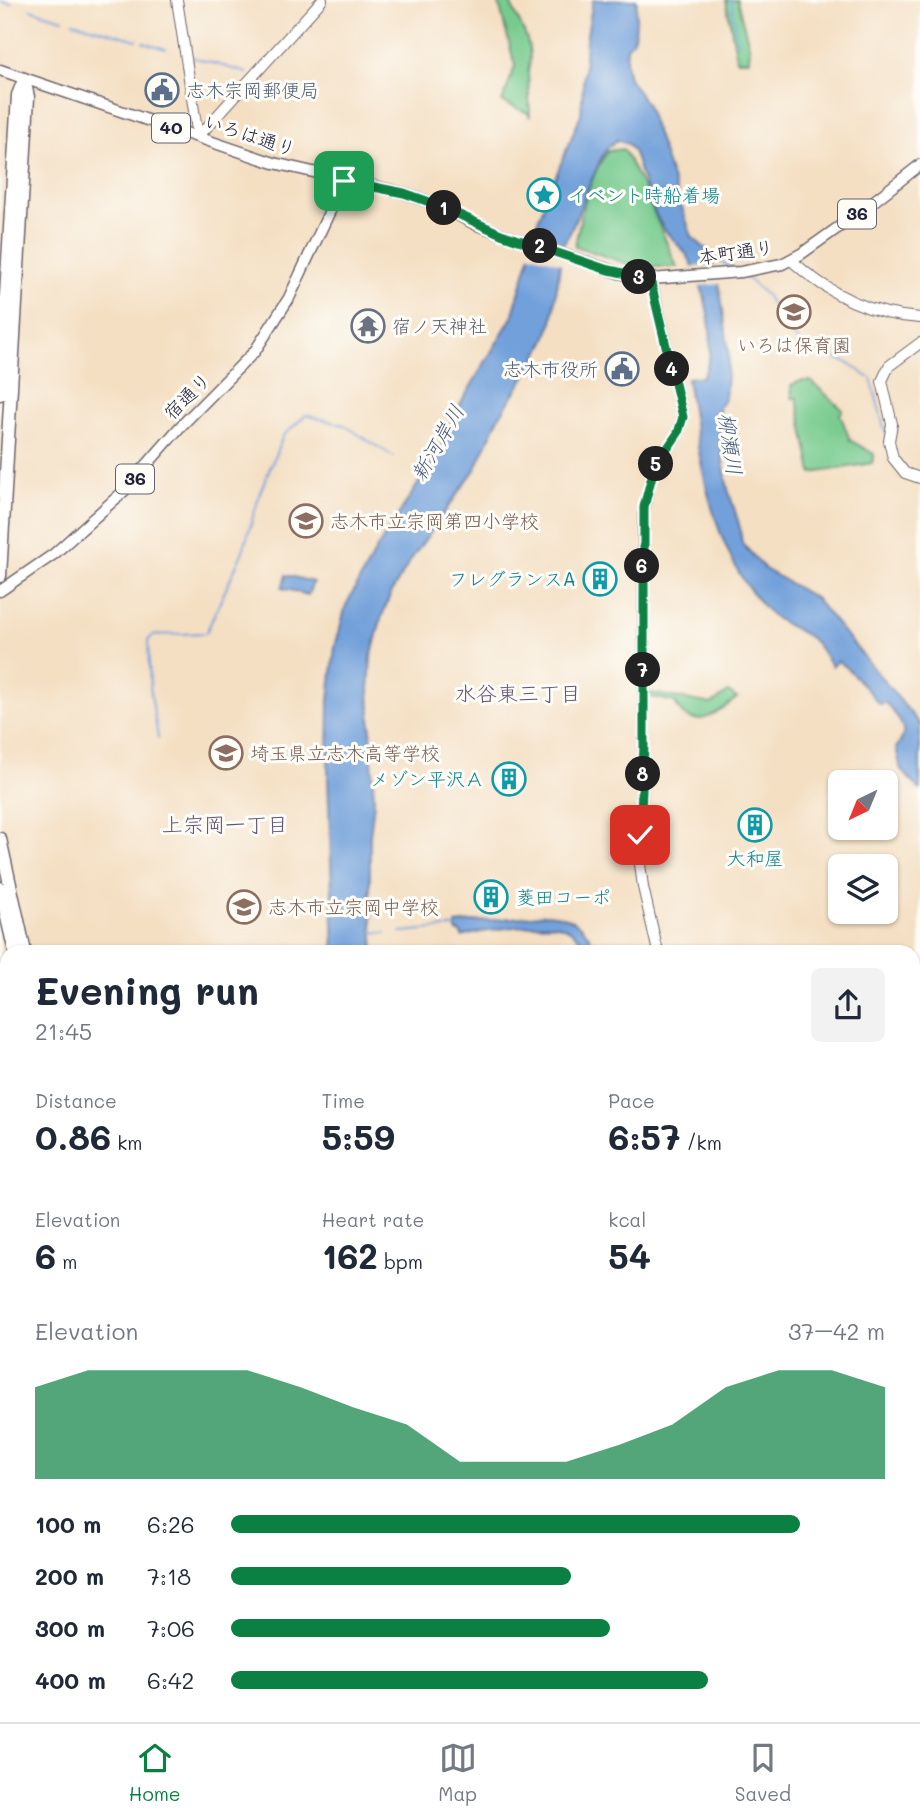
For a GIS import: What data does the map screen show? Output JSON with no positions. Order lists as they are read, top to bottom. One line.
{"streets":{"main road":["40","いろは通り","36","本町通り","宿通り"]},"crossings":[["いろは通り","本町通り"],["いろは通り","宿通り"]],"districts":["水谷東三丁目","上宗岡一丁目"],"water":["新河岸川","柳瀬川"],"places":{"public building":["志木宗岡郵便局","志木市役所"],"place":["イベント時船着場"],"school or university":["いろは保育園","志木市立宗岡第四小学校","埼玉県立志木高等学校","志木市立宗岡中学校"],"temple":["宿ノ天神社"],"building":["フレグランスA","メゾン平沢Ａ","大和屋","菱田コーポ"]},"north":"bottom left","page":{"pins":["1","2","3","4","5","6","7","8"],"heading":["Evening run","21:45"],"stats":[["Distance","0.86 km"],["Time","5:59"],["Pace","6:57 /km"],["Elevation","6 m"],["Heart rate","162 bpm"],["kcal","54"]],"chart":["Elevation","37–42 m"],"list":[{"name":"100 m","note":"6:26"},{"name":"200 m","note":"7:18"},{"name":"300 m","note":"7:06"},{"name":"400 m","note":"6:42"}],"tabs":["Home","Map","Saved"]}}
